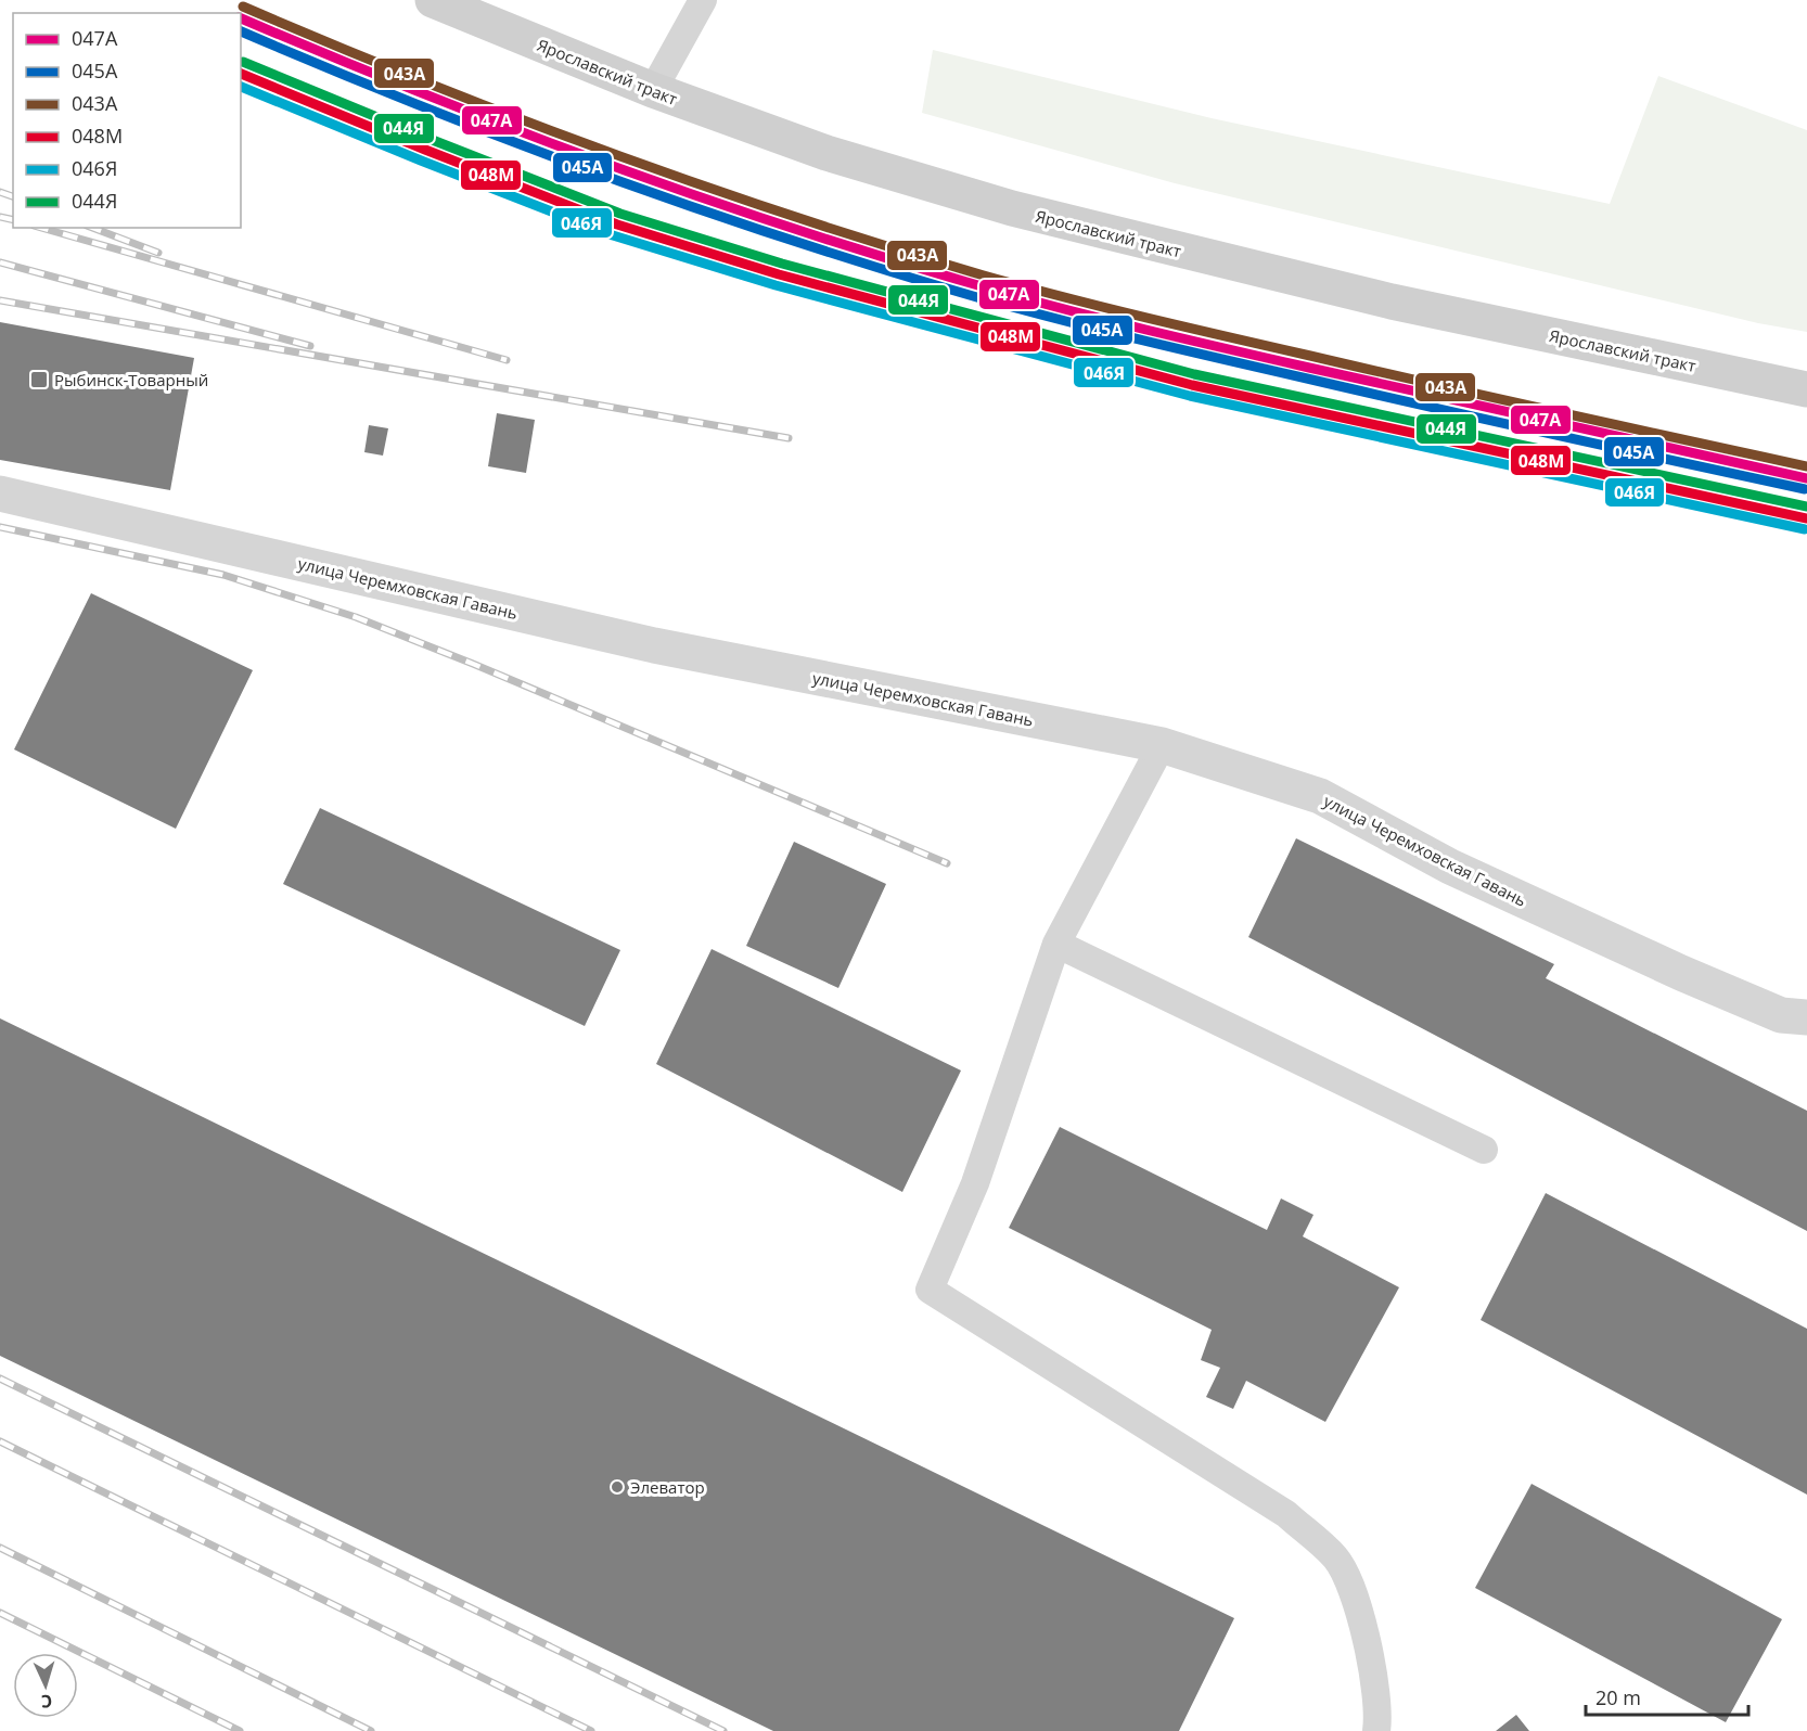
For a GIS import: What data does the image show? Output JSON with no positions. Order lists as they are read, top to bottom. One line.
{"streets":{"street":["Ярославский тракт","улица Черемховская Гавань"]},"places":{"transit":["Рыбинск-Товарный"],"other":["Элеватор"]},"lines":["transit line 043А","transit line 047А","transit line 045А","transit line 044Я","transit line 048М","transit line 046Я"],"legend":["047А","045А","043А","048М","046Я","044Я"],"scale_bar":"20 m","north":"bottom"}
